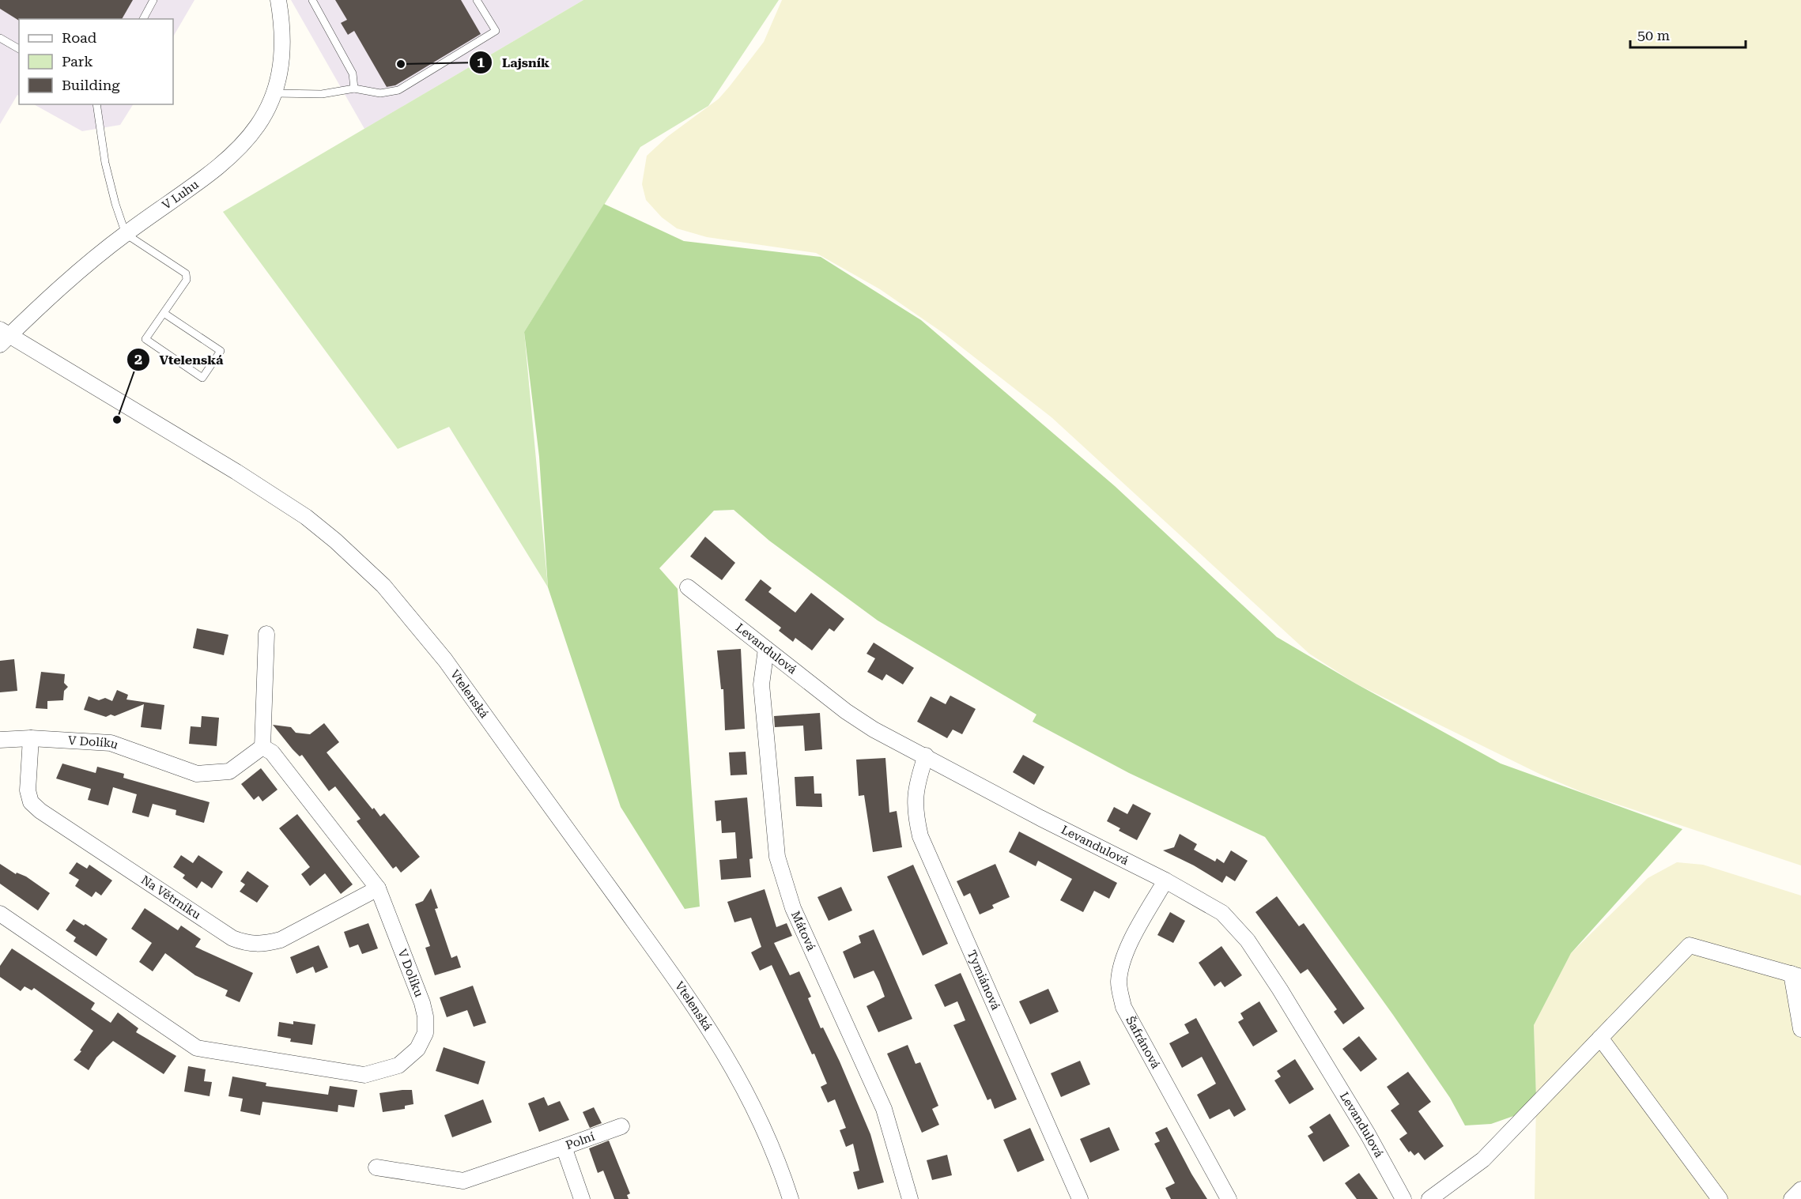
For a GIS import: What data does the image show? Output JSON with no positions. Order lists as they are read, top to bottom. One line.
{"streets":{"street":["V Luhu","Levandulová","Vtelenská","V Dolíku","Na Větrníku","Mátová","Tymiánová","Šafránová","Polní"]},"crossings":[["V Luhu","Vtelenská"],["Levandulová","Mátová"],["Levandulová","Tymiánová"],["Levandulová","Šafránová"],["V Dolíku","Na Větrníku"]],"places":["Lajsník","Vtelenská"],"legend":["Road","Park","Building"],"scale_bar":"50 m"}
